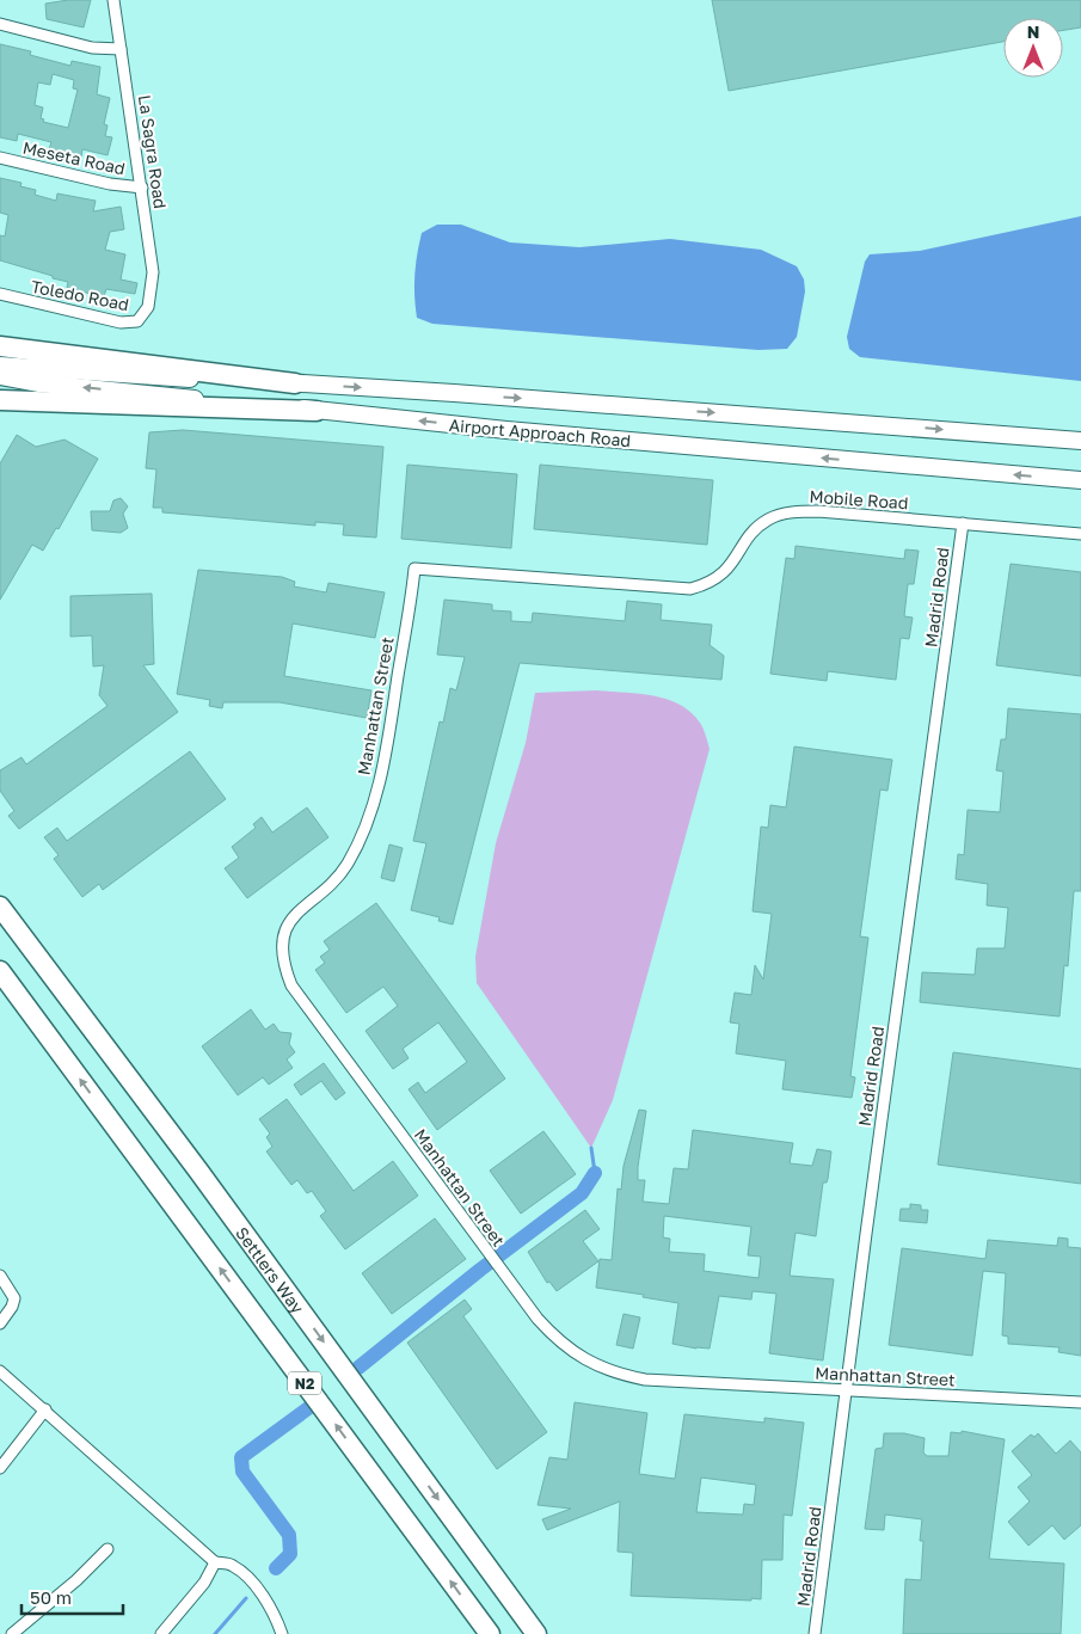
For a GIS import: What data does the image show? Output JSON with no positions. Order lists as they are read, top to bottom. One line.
{"streets":{"highway":["Settlers Way","N2"],"main road":["Airport Approach Road"],"street":["La Sagra Road","Meseta Road","Toledo Road","Mobile Road","Madrid Road","Manhattan Street"]},"crossings":[["La Sagra Road","Meseta Road"],["La Sagra Road","Toledo Road"],["Mobile Road","Madrid Road"],["Mobile Road","Manhattan Street"],["Madrid Road","Manhattan Street"]],"scale_bar":"50 m","north":"top"}
